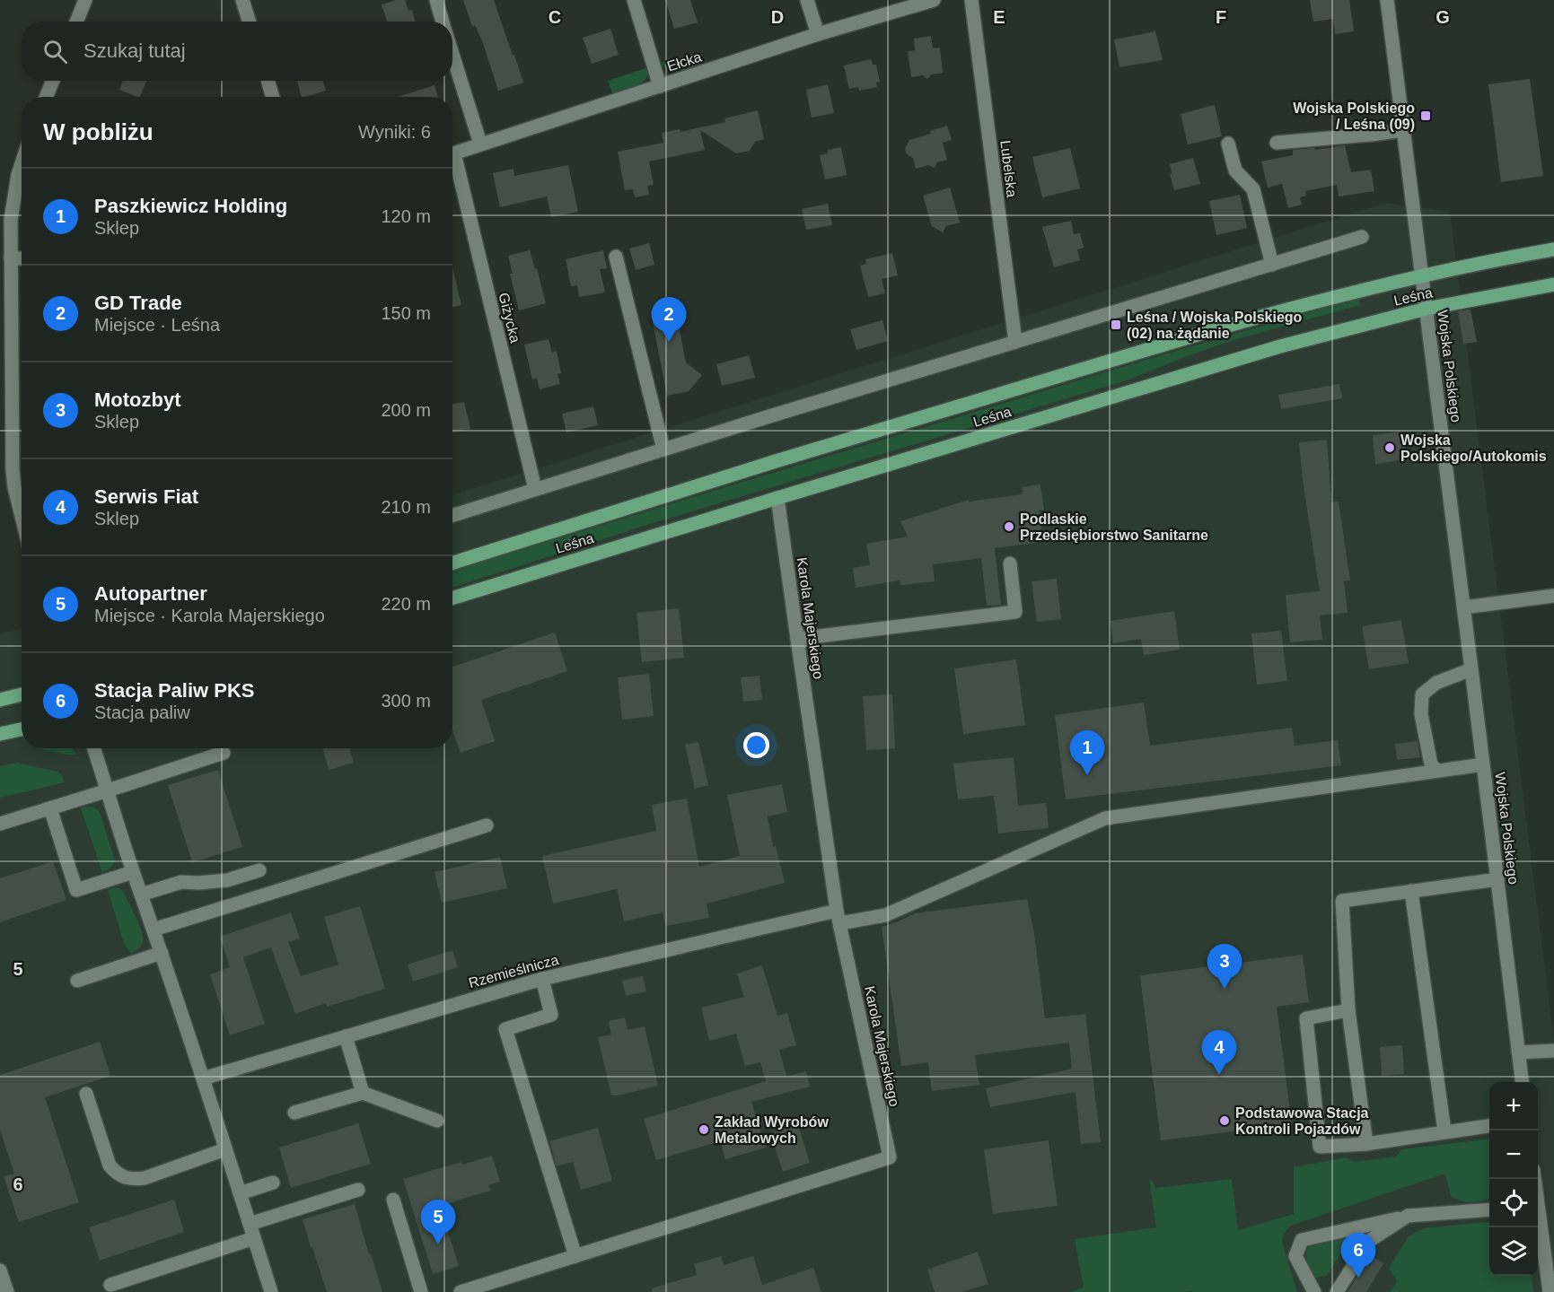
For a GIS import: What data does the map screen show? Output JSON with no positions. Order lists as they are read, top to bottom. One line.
{"streets":{"main road":["Leśna"],"street":["Ełcka","Lubelska","Giżycka","Wojska Polskiego","Karola Majerskiego","Rzemieślnicza"]},"crossings":[["Leśna","Wojska Polskiego"],["Leśna","Karola Majerskiego"],["Wojska Polskiego","Rzemieślnicza"],["Karola Majerskiego","Rzemieślnicza"]],"places":{"transit":["Wojska Polskiego / Leśna (09)","Leśna / Wojska Polskiego (02) na żądanie"],"other":["Wojska Polskiego/Autokomis","Podlaskie Przedsiębiorstwo Sanitarne","Podstawowa Stacja Kontroli Pojazdów","Zakład Wyrobów Metalowych"]},"page":{"search":"Szukaj tutaj","heading":["W pobliżu","Wyniki: 6"],"list":[{"mark":"1","name":"Paszkiewicz Holding","note":"Sklep","value":"120 m"},{"mark":"2","name":"GD Trade","note":"Miejsce · Leśna","value":"150 m"},{"mark":"3","name":"Motozbyt","note":"Sklep","value":"200 m"},{"mark":"4","name":"Serwis Fiat","note":"Sklep","value":"210 m"},{"mark":"5","name":"Autopartner","note":"Miejsce · Karola Majerskiego","value":"220 m"},{"mark":"6","name":"Stacja Paliw PKS","note":"Stacja paliw","value":"300 m"}],"pins":["2","1","3","4","5","6"],"map_buttons":["+","−"]},"grid":{"columns":["C","D","E","F","G"],"rows":["5","6"]}}
